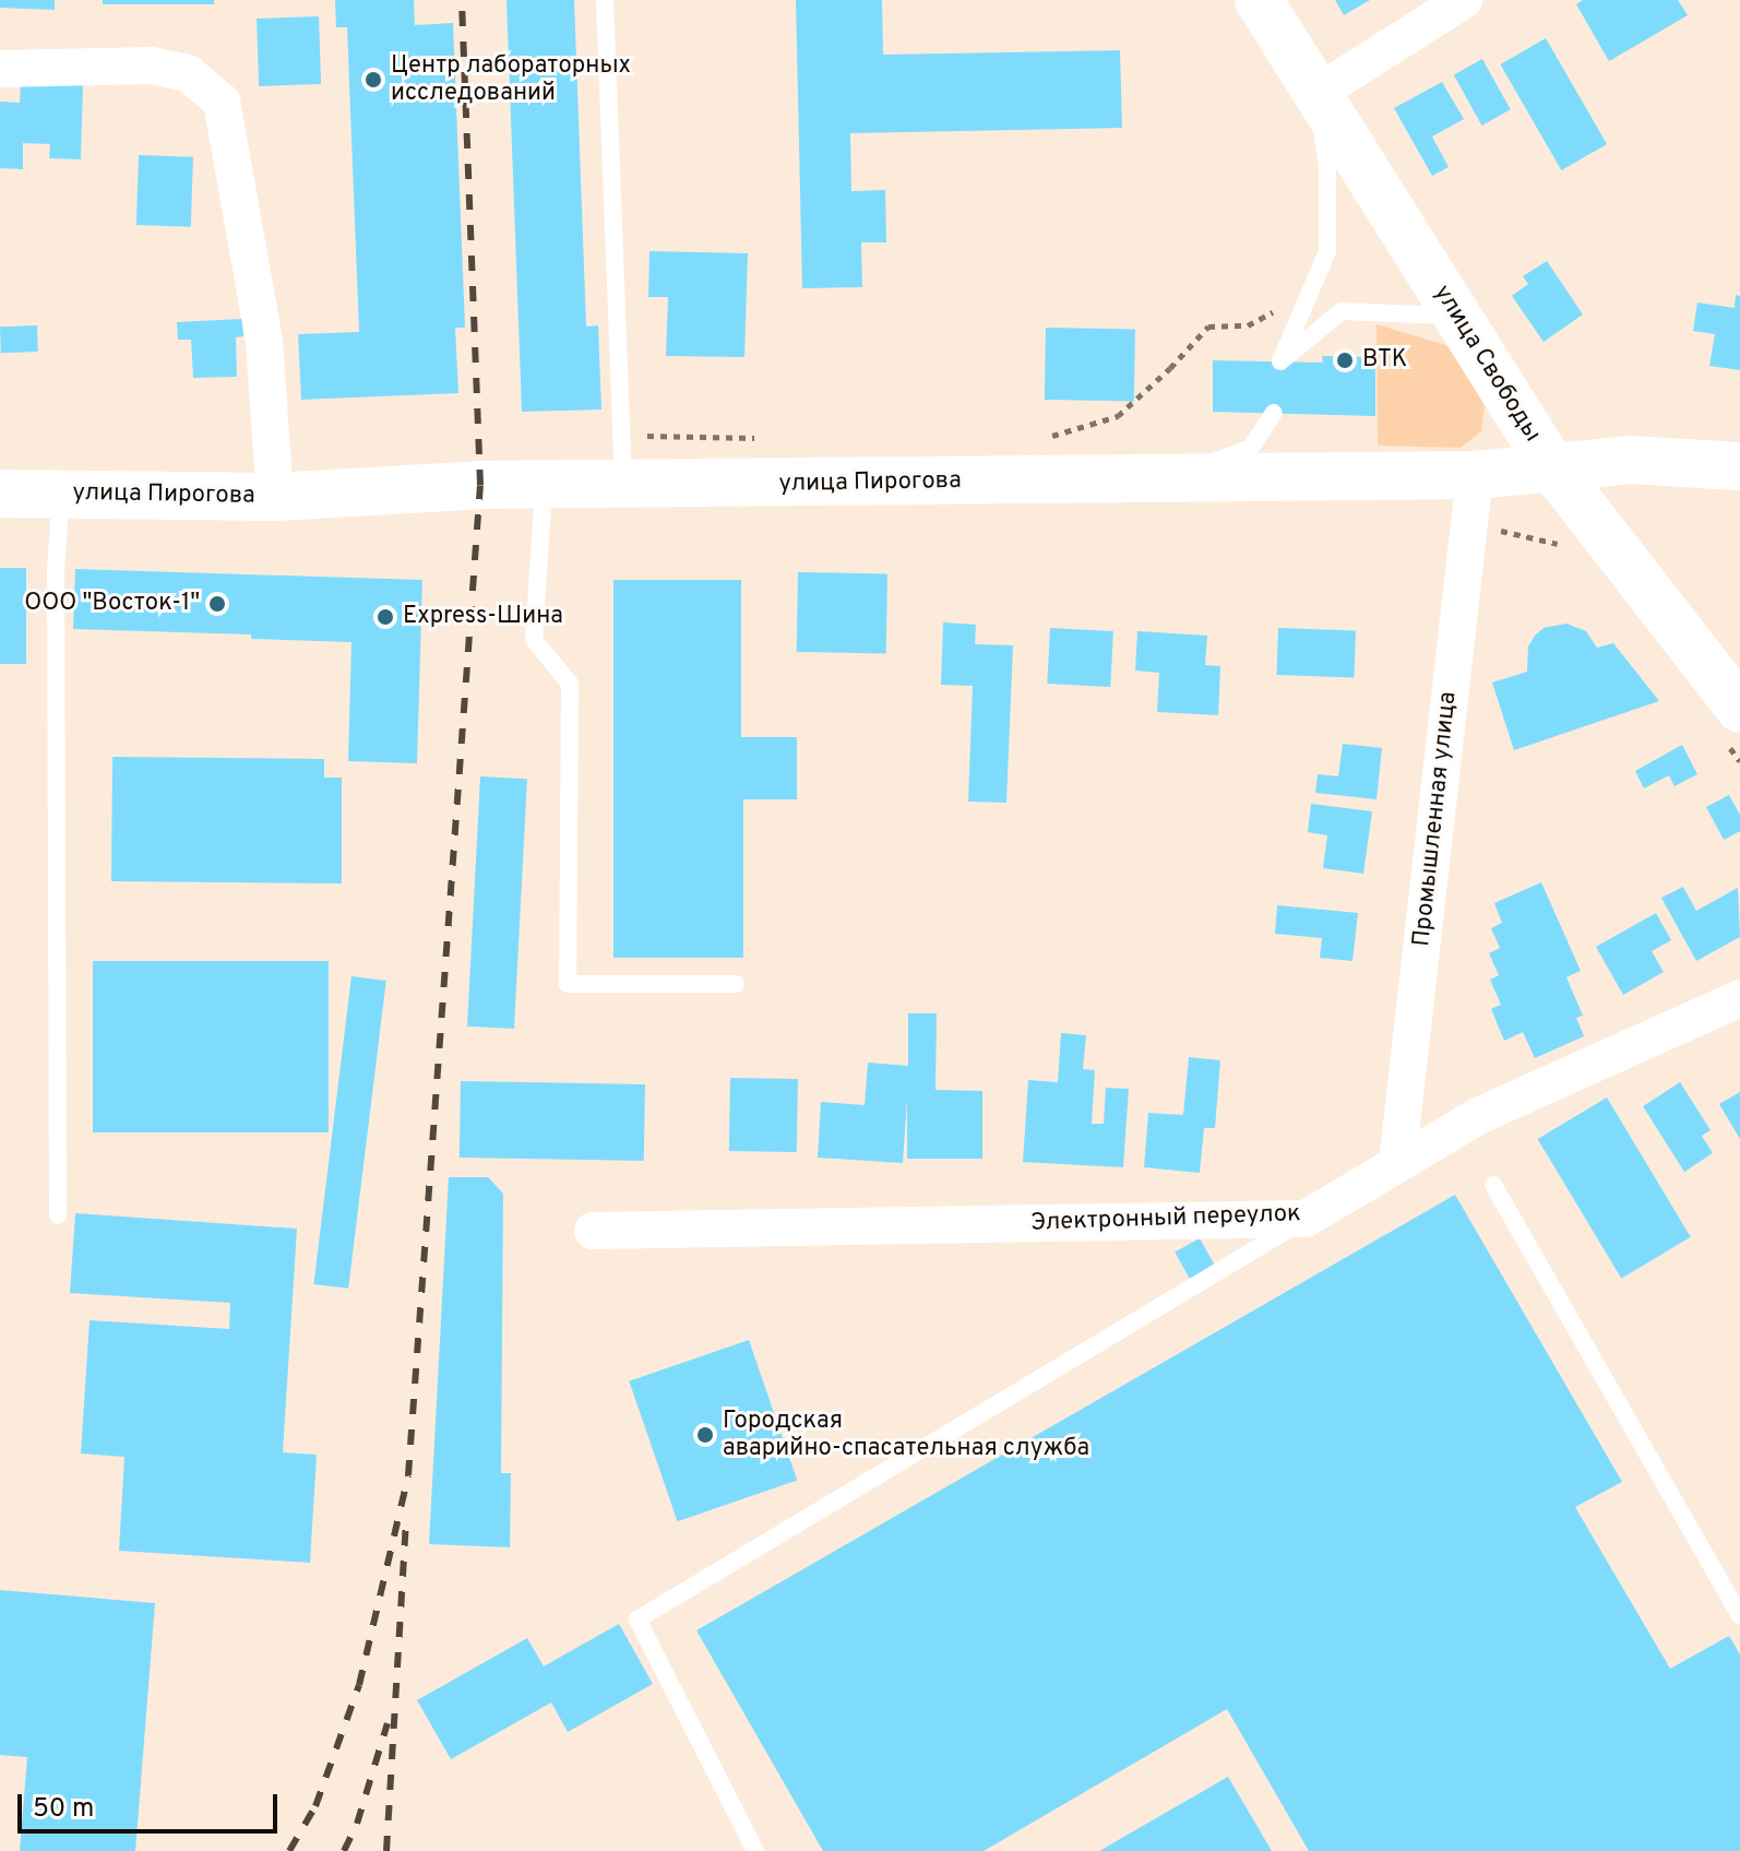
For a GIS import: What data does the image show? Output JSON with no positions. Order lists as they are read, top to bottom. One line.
{"streets":{"street":["улица Свободы","улица Пирогова","Промышленная улица","Электронный переулок"]},"crossings":[["улица Свободы","улица Пирогова"],["улица Пирогова","Промышленная улица"],["Промышленная улица","Электронный переулок"]],"places":["Центр лабораторных исследований","ВТК","ООО \"Восток-1\"","Express-Шина","Городская аварийно-спасательная служба"],"scale_bar":"50 m"}
